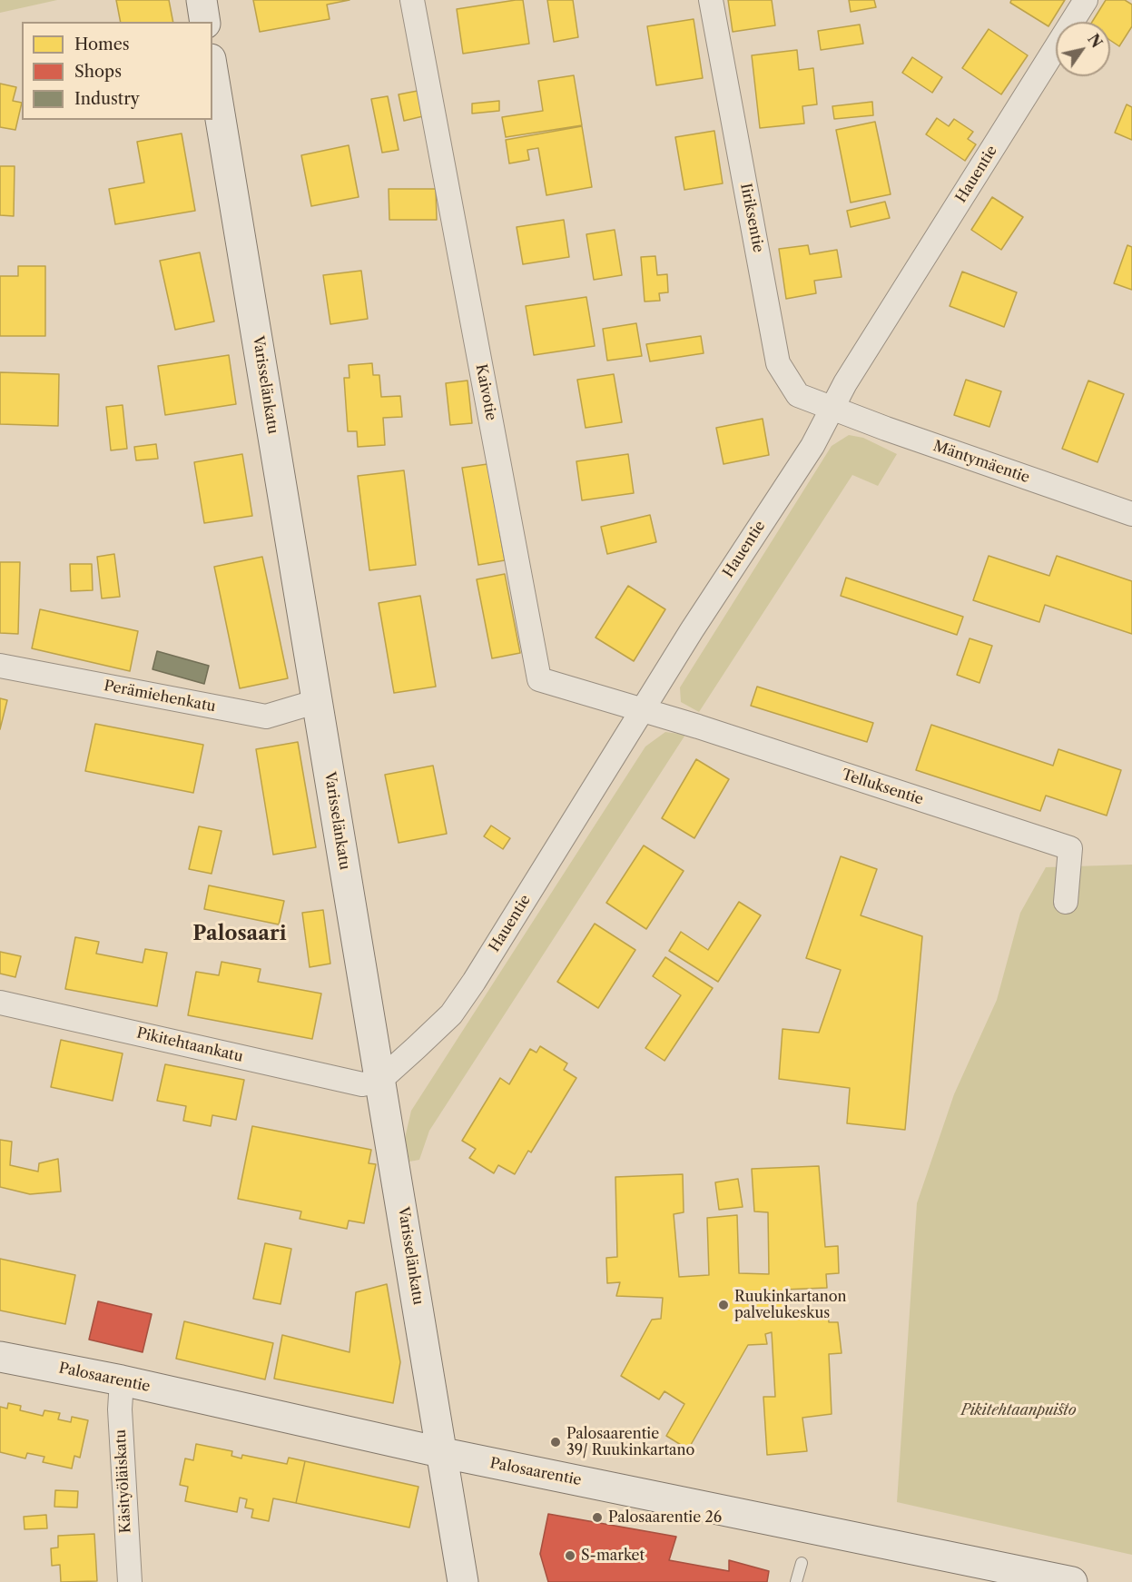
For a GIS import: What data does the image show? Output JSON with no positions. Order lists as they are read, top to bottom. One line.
{"streets":{"street":["Hauentie","Iiriksentie","Varisselänkatu","Kaivotie","Mäntymäentie","Perämiehenkatu","Telluksentie","Pikitehtaankatu","Palosaarentie","Käsityöläiskatu"]},"crossings":[["Hauentie","Iiriksentie"],["Hauentie","Varisselänkatu"],["Hauentie","Kaivotie"],["Hauentie","Mäntymäentie"],["Hauentie","Telluksentie"],["Hauentie","Pikitehtaankatu"],["Iiriksentie","Mäntymäentie"],["Varisselänkatu","Perämiehenkatu"],["Varisselänkatu","Pikitehtaankatu"],["Varisselänkatu","Palosaarentie"],["Kaivotie","Telluksentie"],["Palosaarentie","Käsityöläiskatu"]],"districts":["Palosaari"],"parks":["Pikitehtaanpuisto"],"places":["Ruukinkartanon palvelukeskus","Palosaarentie 39/ Ruukinkartano","Palosaarentie 26","S-market"],"legend":["Homes","Shops","Industry"],"north":"top right"}
